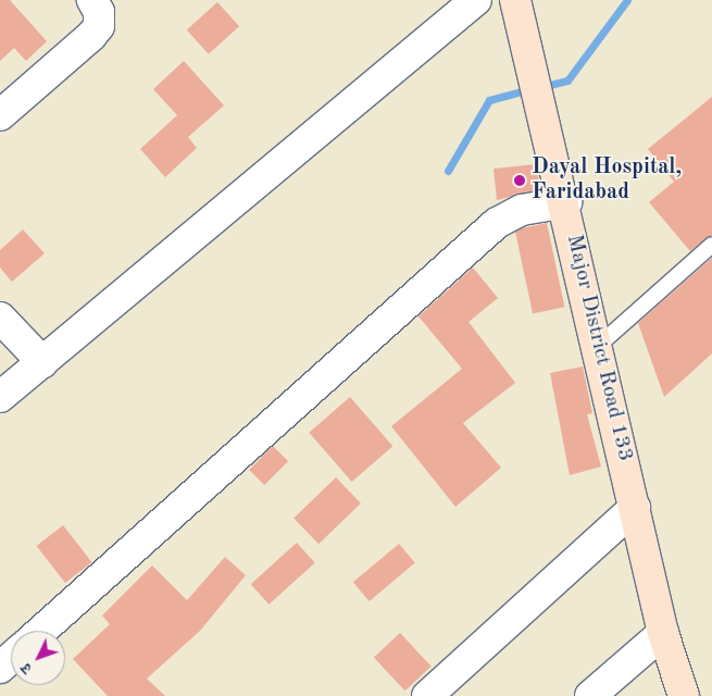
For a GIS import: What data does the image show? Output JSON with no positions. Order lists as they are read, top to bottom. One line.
{"streets":{"main road":["Major District Road 133"]},"places":["Dayal Hospital, Faridabad"],"north":"bottom left"}
